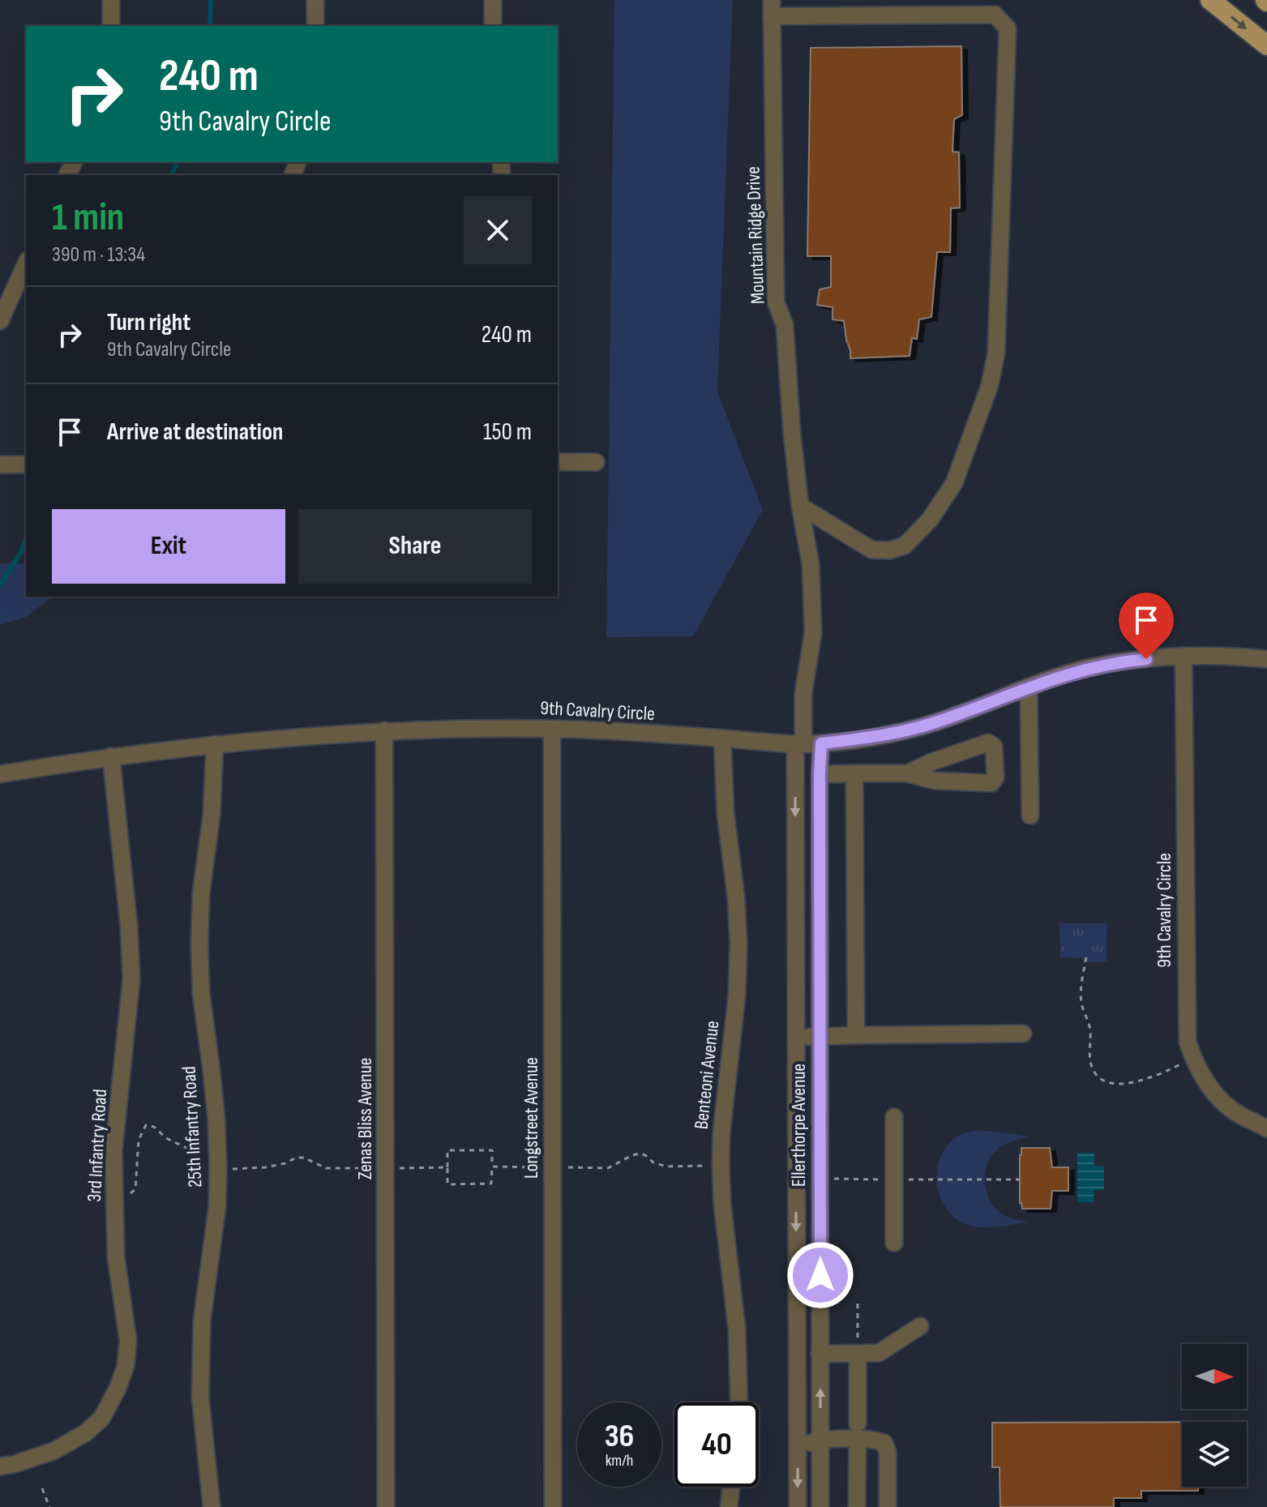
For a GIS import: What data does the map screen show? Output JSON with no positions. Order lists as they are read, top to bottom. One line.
{"streets":{"street":["Mountain Ridge Drive","9th Cavalry Circle","Benteoni Avenue","Longstreet Avenue","Zenas Bliss Avenue","Ellerthorpe Avenue","25th Infantry Road","3rd Infantry Road"]},"crossings":[["Mountain Ridge Drive","9th Cavalry Circle"],["Mountain Ridge Drive","Ellerthorpe Avenue"],["9th Cavalry Circle","Benteoni Avenue"],["9th Cavalry Circle","Longstreet Avenue"],["9th Cavalry Circle","Zenas Bliss Avenue"],["9th Cavalry Circle","Ellerthorpe Avenue"],["9th Cavalry Circle","25th Infantry Road"],["9th Cavalry Circle","3rd Infantry Road"]],"north":"right","page":{"turn":["240 m","9th Cavalry Circle"],"heading":["1 min","390 m · 13:34"],"list":[{"name":"Turn right","note":"9th Cavalry Circle","value":"240 m"},{"name":"Arrive at destination","value":"150 m"}],"buttons":["Exit","Share"],"speed":"36 km/h","limit":"40"}}
